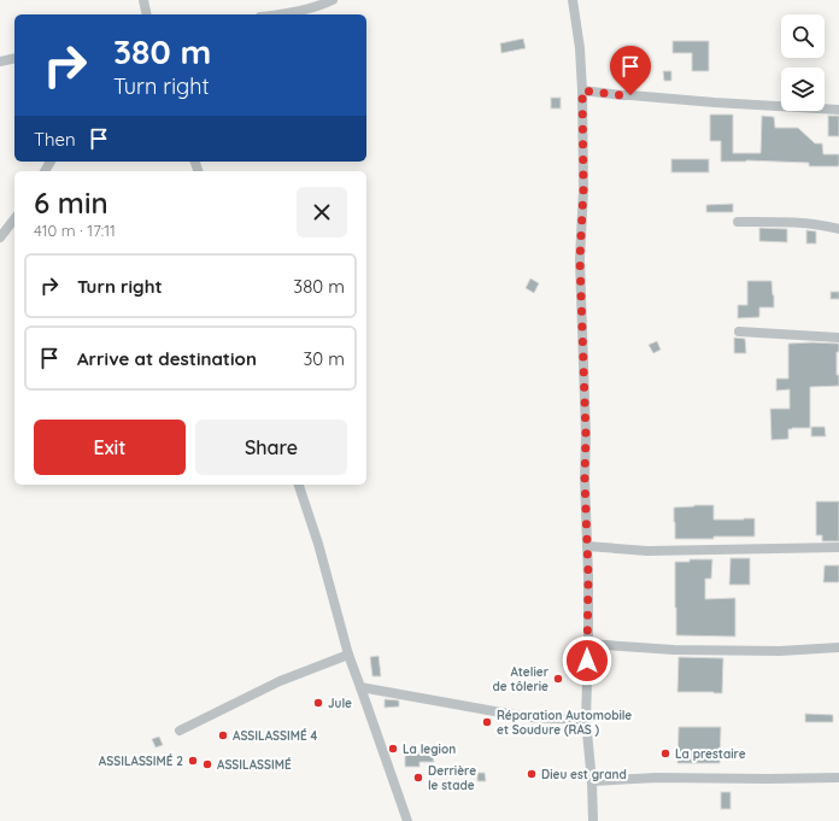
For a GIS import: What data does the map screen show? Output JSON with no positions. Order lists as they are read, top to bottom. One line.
{"places":["Atelier de tôlerie","Jule","Réparation Automobile et Soudure (RAS )","ASSILASSIMÉ 4","La legion","La prestaire","ASSILASSIMÉ 2","ASSILASSIMÉ","Dieu est grand","Derrière le stade"],"page":{"turn":["380 m","Turn right"],"then":"Then","heading":["6 min","410 m · 17:11"],"list":[{"name":"Turn right","value":"380 m"},{"name":"Arrive at destination","value":"30 m"}],"buttons":["Exit","Share"]}}
